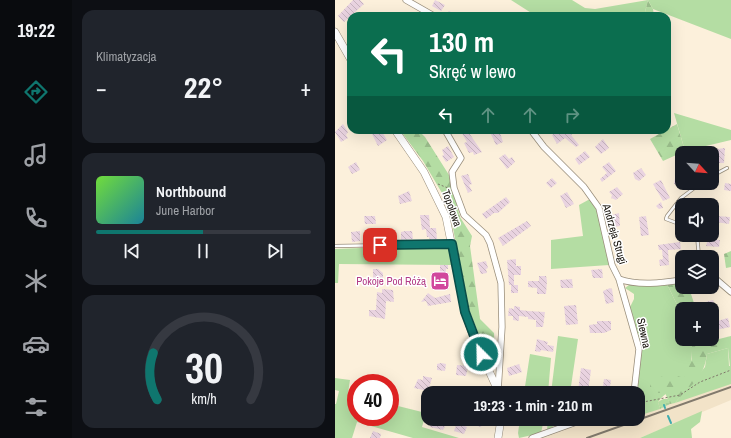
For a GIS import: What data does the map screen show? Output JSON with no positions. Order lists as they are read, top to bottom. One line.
{"streets":{"street":["Topolowa","Andrzeja Strugi","Siewna"]},"crossings":[["Andrzeja Strugi","Siewna"]],"places":{"hotel":["Pokoje Pod Różą"]},"north":"bottom right","page":{"tabs":"19:22","tile":"Klimatyzacja","turn":["130 m","Skręć w lewo"],"heat":["−","22°","+"],"map_buttons":"+","song":["Northbound","June Harbor"],"limit":"40","trip":"19:23 · 1 min · 210 m","gauge":["30","km/h"]}}
